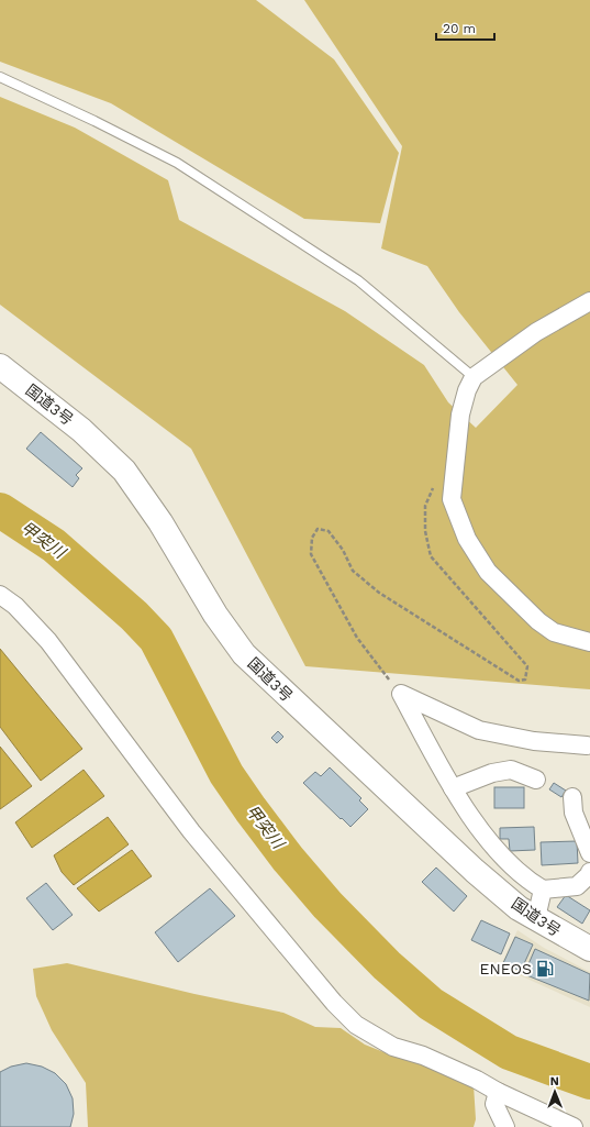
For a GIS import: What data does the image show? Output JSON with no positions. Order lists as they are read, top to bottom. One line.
{"streets":{"highway":["国道3号"]},"water":["甲突川"],"places":{"fuel station":["ENEOS"]},"scale_bar":"20 m","north":"top"}
